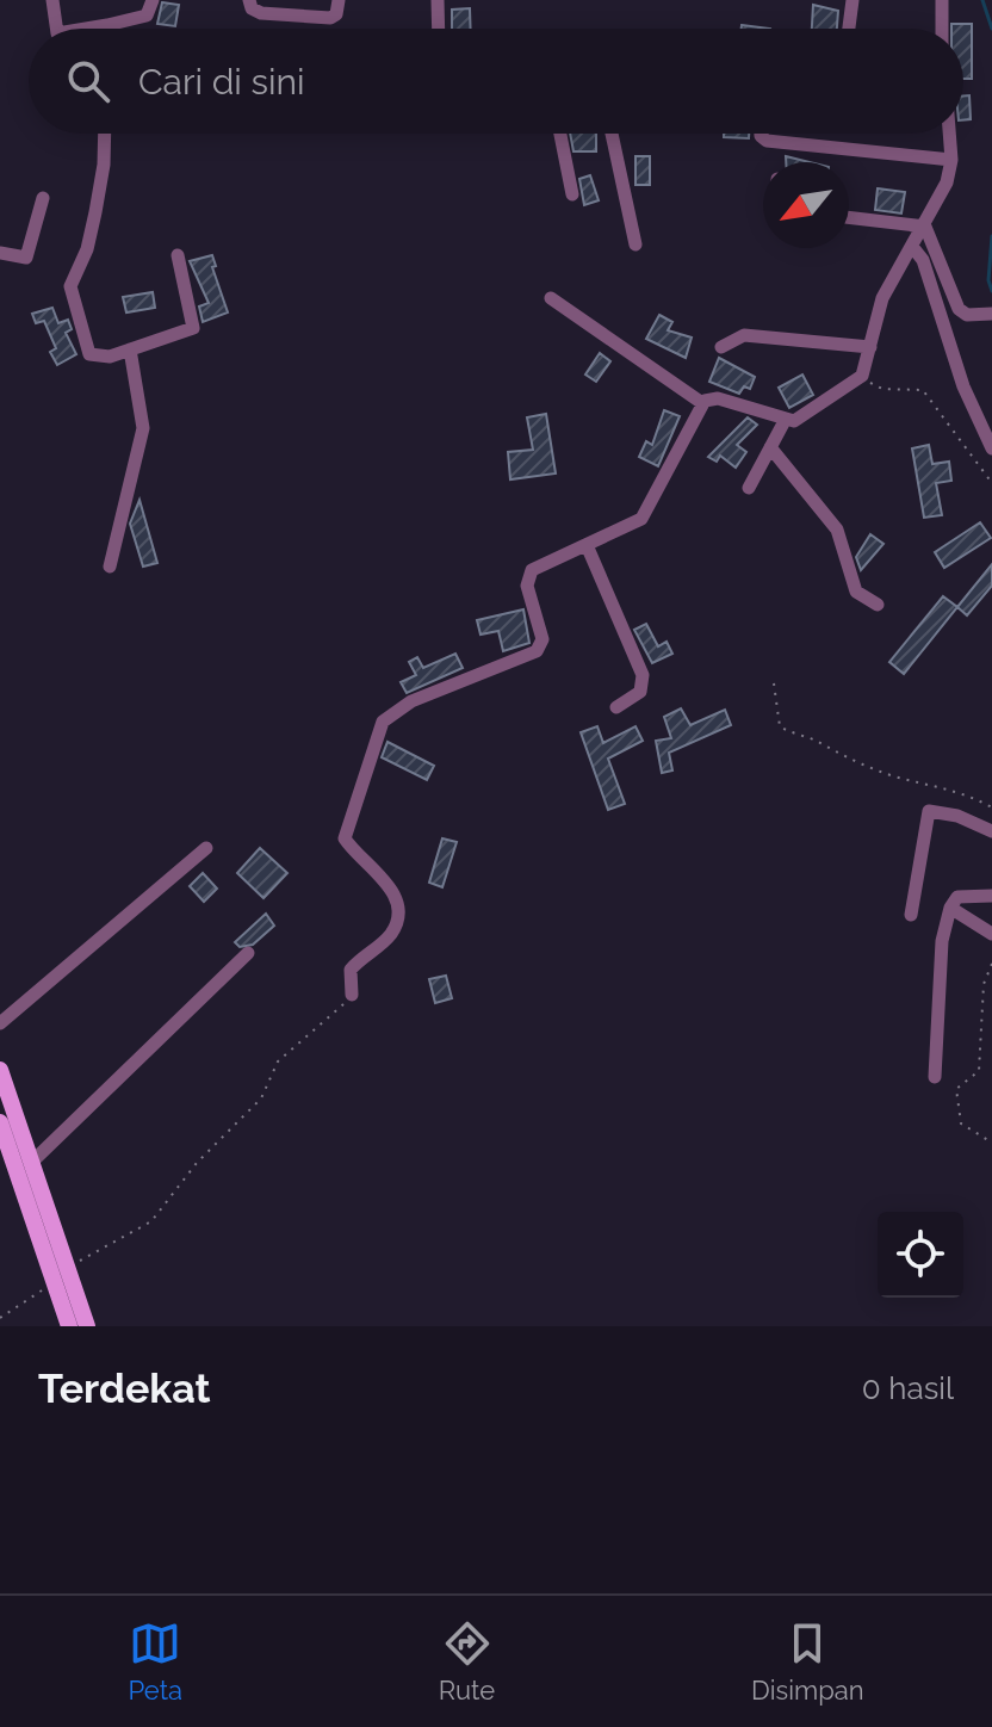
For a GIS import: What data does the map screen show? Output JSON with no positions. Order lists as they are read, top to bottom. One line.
{"north":"bottom left","page":{"search":"Cari di sini","heading":["Terdekat","0 hasil"],"nav":["Peta","Rute","Disimpan"]}}
